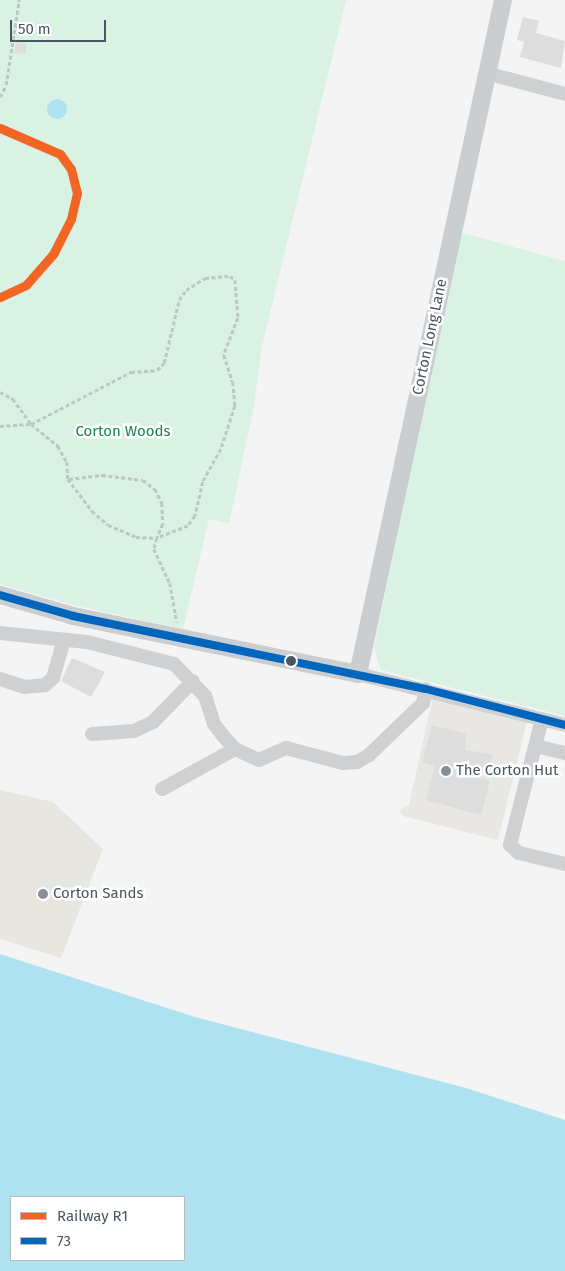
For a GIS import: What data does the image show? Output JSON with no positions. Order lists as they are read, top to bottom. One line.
{"streets":{"main road":["Corton Long Lane"]},"parks":["Corton Woods"],"places":["The Corton Hut","Corton Sands"],"lines":["rail line R1","transit line 73"],"legend":["Railway R1","73"],"scale_bar":"50 m"}
